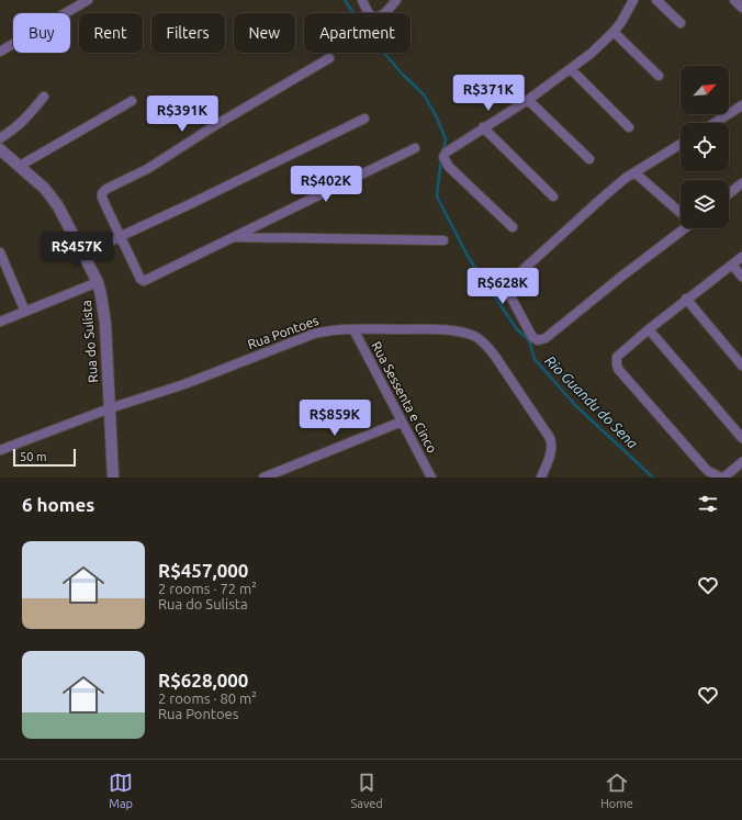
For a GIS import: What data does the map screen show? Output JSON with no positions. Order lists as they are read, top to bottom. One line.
{"streets":{"street":["Rua Pontoes","Rua do Sulista","Rua Sessenta e Cinco"]},"crossings":[["Rua Pontoes","Rua do Sulista"],["Rua Pontoes","Rua Sessenta e Cinco"]],"water":["Rio Guandu do Sena"],"scale_bar":"50 m","north":"top right","page":{"chip":["Buy","Rent","Filters","New","Apartment"],"price":["R$371K","R$391K","R$402K","R$457K","R$628K","R$859K"],"scale":"50 m","heading":"6 homes","list":[{"name":"R$457,000","note":"2 rooms · 72 m² · Rua do Sulista"},{"name":"R$628,000","note":"2 rooms · 80 m² · Rua Pontoes"}],"tabs":["Map","Saved","Home"]}}
